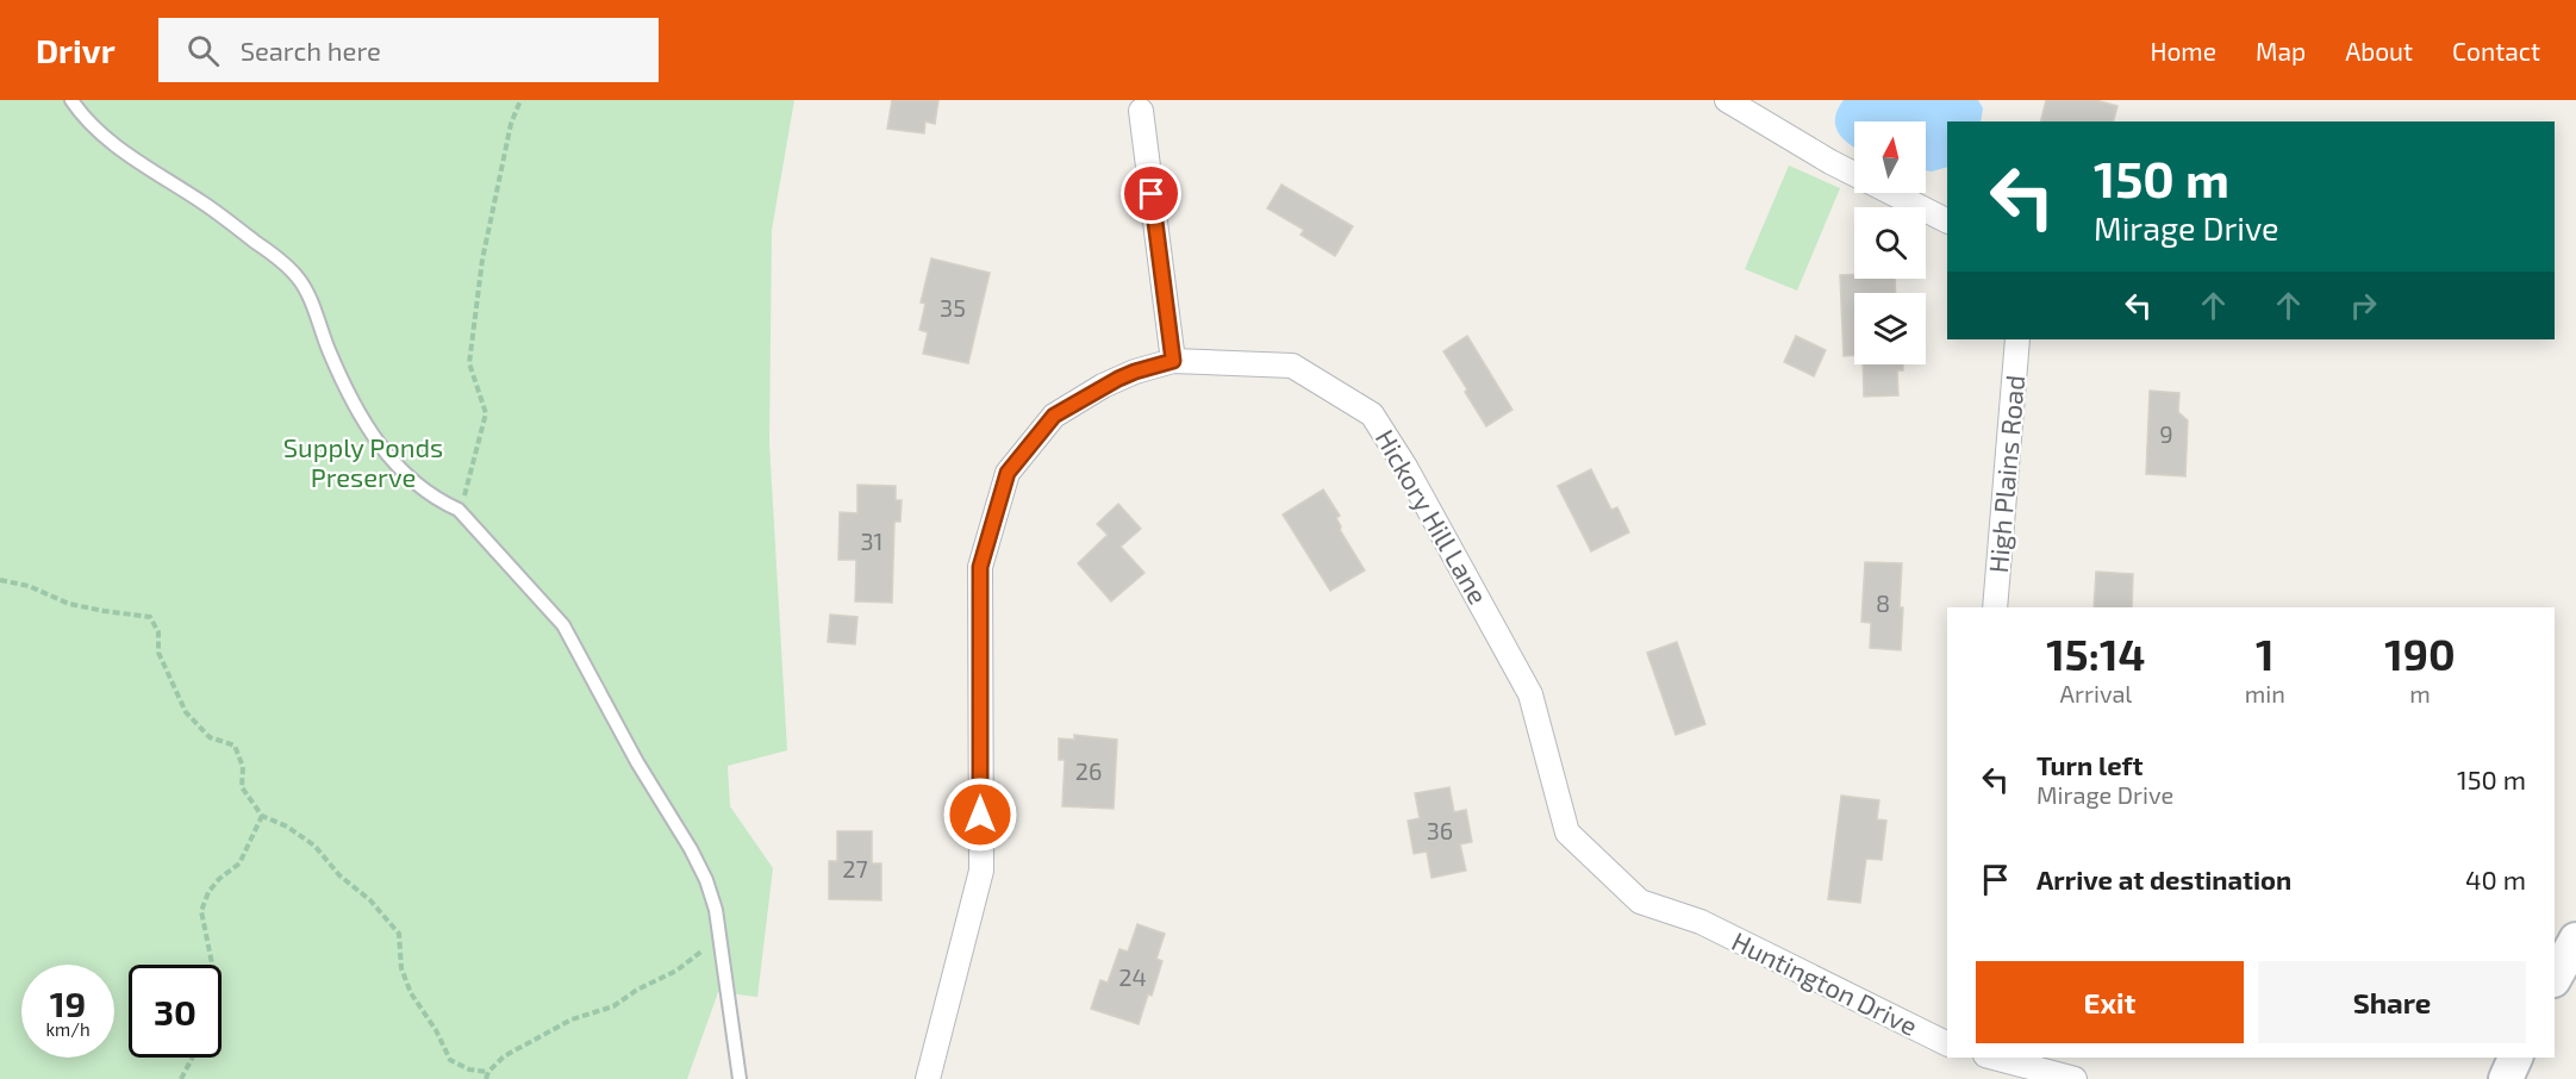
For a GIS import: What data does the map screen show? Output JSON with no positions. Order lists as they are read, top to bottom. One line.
{"streets":{"street":["High Plains Road","Hickory Hill Lane","Huntington Drive"]},"crossings":[["Hickory Hill Lane","Huntington Drive"]],"parks":["Supply Ponds Preserve"],"house_numbers":["35","9","31","8","26","36","27","24"],"north":"top","page":{"header":"Drivr","search":"Search here","nav":["Home","Map","About","Contact"],"turn":["150 m","Mirage Drive"],"eta":["15:14","Arrival","1","min","190","m"],"list":[{"name":"Turn left","note":"Mirage Drive","value":"150 m"},{"name":"Arrive at destination","value":"40 m"}],"buttons":["Exit","Share"],"speed":"19 km/h","limit":"30"}}
